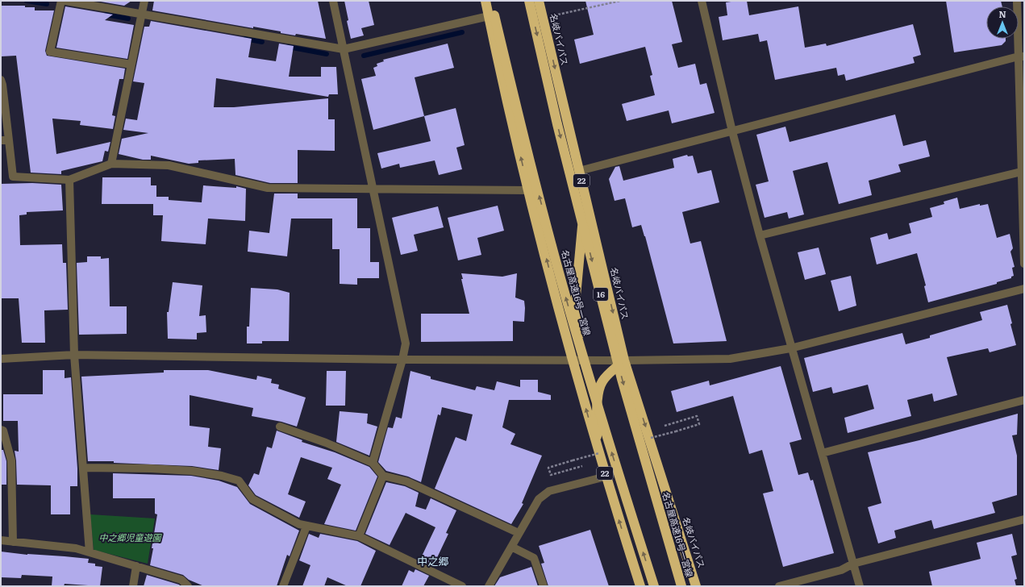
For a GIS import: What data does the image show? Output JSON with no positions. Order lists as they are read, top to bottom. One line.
{"streets":{"highway":["名岐バイパス","22","名古屋高速16号一宮線","16"]},"districts":["中之郷"],"parks":["中之郷児童遊園"],"north":"top"}
